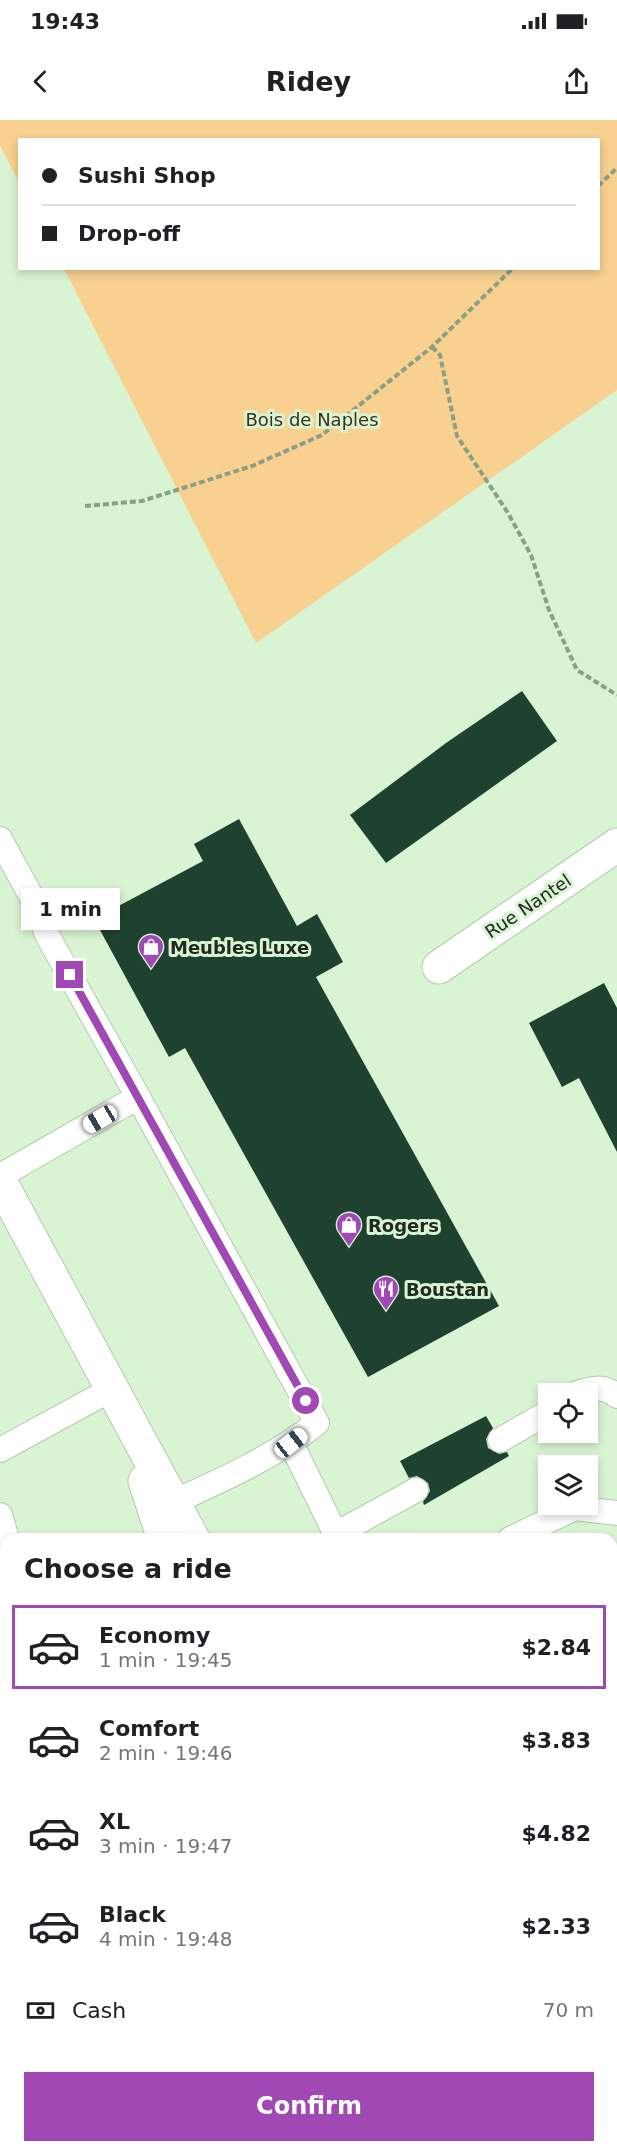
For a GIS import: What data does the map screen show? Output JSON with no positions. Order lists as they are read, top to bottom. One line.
{"streets":{"main road":["Rue Nantel"]},"parks":["Bois de Naples"],"places":{"shop":["Meubles Luxe","Rogers"],"restaurant":["Boustan"]},"page":{"status":"19:43","header":"Ridey","banner":["Sushi Shop","Drop-off"],"bubble":"1 min","heading":"Choose a ride","list":[{"name":"Economy","note":"1 min · 19:45","value":"$2.84"},{"name":"Comfort","note":"2 min · 19:46","value":"$3.83"},{"name":"XL","note":"3 min · 19:47","value":"$4.82"},{"name":"Black","note":"4 min · 19:48","value":"$2.33"}],"pay":["Cash","70 m"],"buttons":"Confirm"}}
